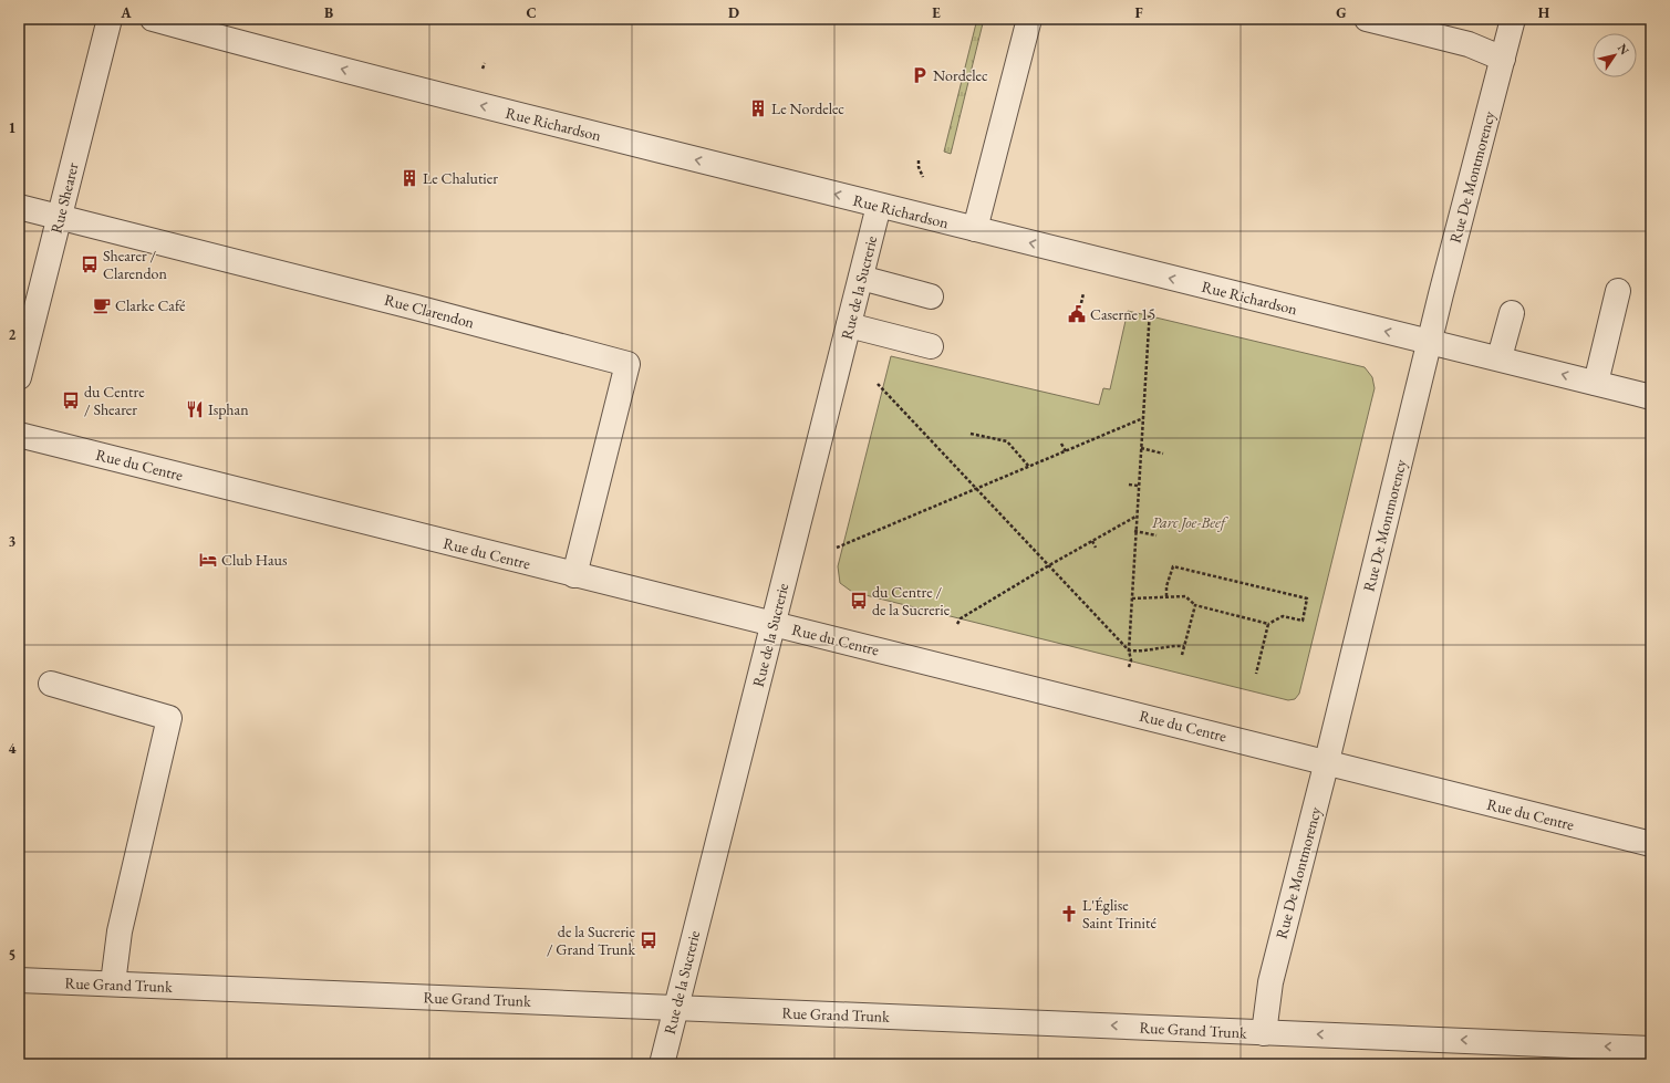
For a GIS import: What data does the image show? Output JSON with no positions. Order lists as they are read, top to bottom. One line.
{"streets":{"street":["Rue Richardson","Rue De Montmorency","Rue Shearer","Rue de la Sucrerie","Rue Clarendon","Rue du Centre","Rue Grand Trunk"]},"crossings":[["Rue Richardson","Rue De Montmorency"],["Rue Richardson","Rue de la Sucrerie"],["Rue De Montmorency","Rue du Centre"],["Rue De Montmorency","Rue Grand Trunk"],["Rue Shearer","Rue Clarendon"],["Rue de la Sucrerie","Rue du Centre"],["Rue de la Sucrerie","Rue Grand Trunk"],["Rue Clarendon","Rue du Centre"]],"one_way":["Rue Richardson","Rue Grand Trunk"],"parks":["Parc Joe-Beef"],"places":{"parking":["Nordelec"],"building":["Le Nordelec","Le Chalutier"],"bus stop":["Shearer / Clarendon","du Centre / Shearer","du Centre / de la Sucrerie","de la Sucrerie / Grand Trunk"],"cafe":["Clarke Café"],"public building":["Caserne 15"],"restaurant":["Isphan"],"hotel":["Club Haus"],"church":["L'Église Saint Trinité"]},"north":"top right","grid":{"columns":["A","B","C","D","E","F","G","H"],"rows":["1","2","3","4","5"]}}
